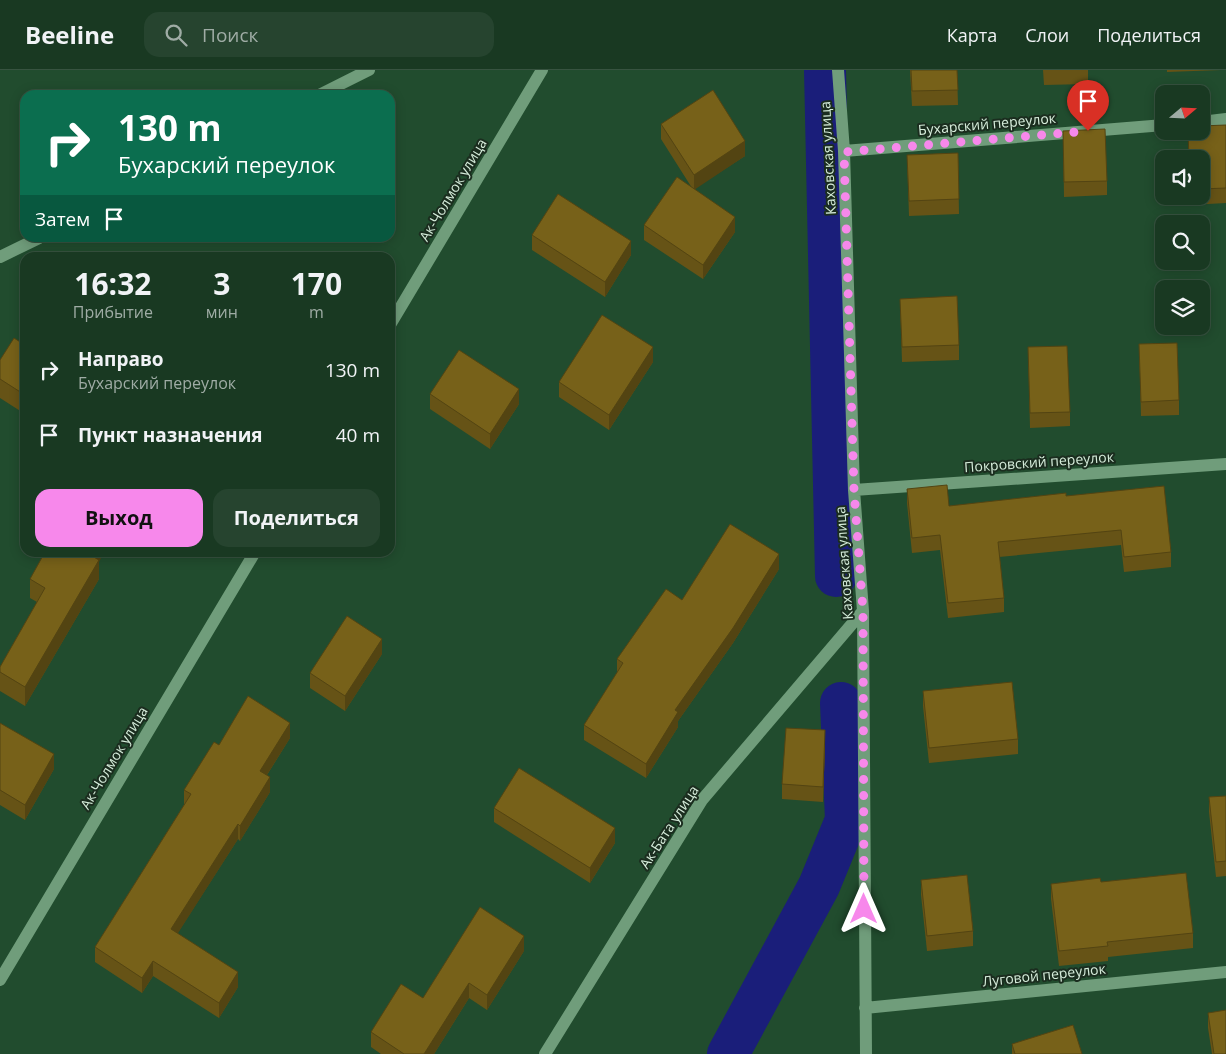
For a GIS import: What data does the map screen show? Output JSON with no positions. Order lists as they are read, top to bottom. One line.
{"streets":{"street":["Бухарский переулок","Каховская улица","Ак-Чолмок улица","Покровский переулок","Ак-Бата улица","Луговой переулок"]},"crossings":[["Бухарский переулок","Каховская улица"],["Каховская улица","Покровский переулок"],["Каховская улица","Ак-Бата улица"],["Каховская улица","Луговой переулок"]],"north":"right","page":{"header":"Beeline","search":"Поиск","nav":["Карта","Слои","Поделиться"],"turn":["130 m","Бухарский переулок"],"then":"Затем","eta":["16:32","Прибытие","3","мин","170","m"],"list":[{"name":"Направо","note":"Бухарский переулок","value":"130 m"},{"name":"Пункт назначения","value":"40 m"}],"buttons":["Выход","Поделиться"]}}
